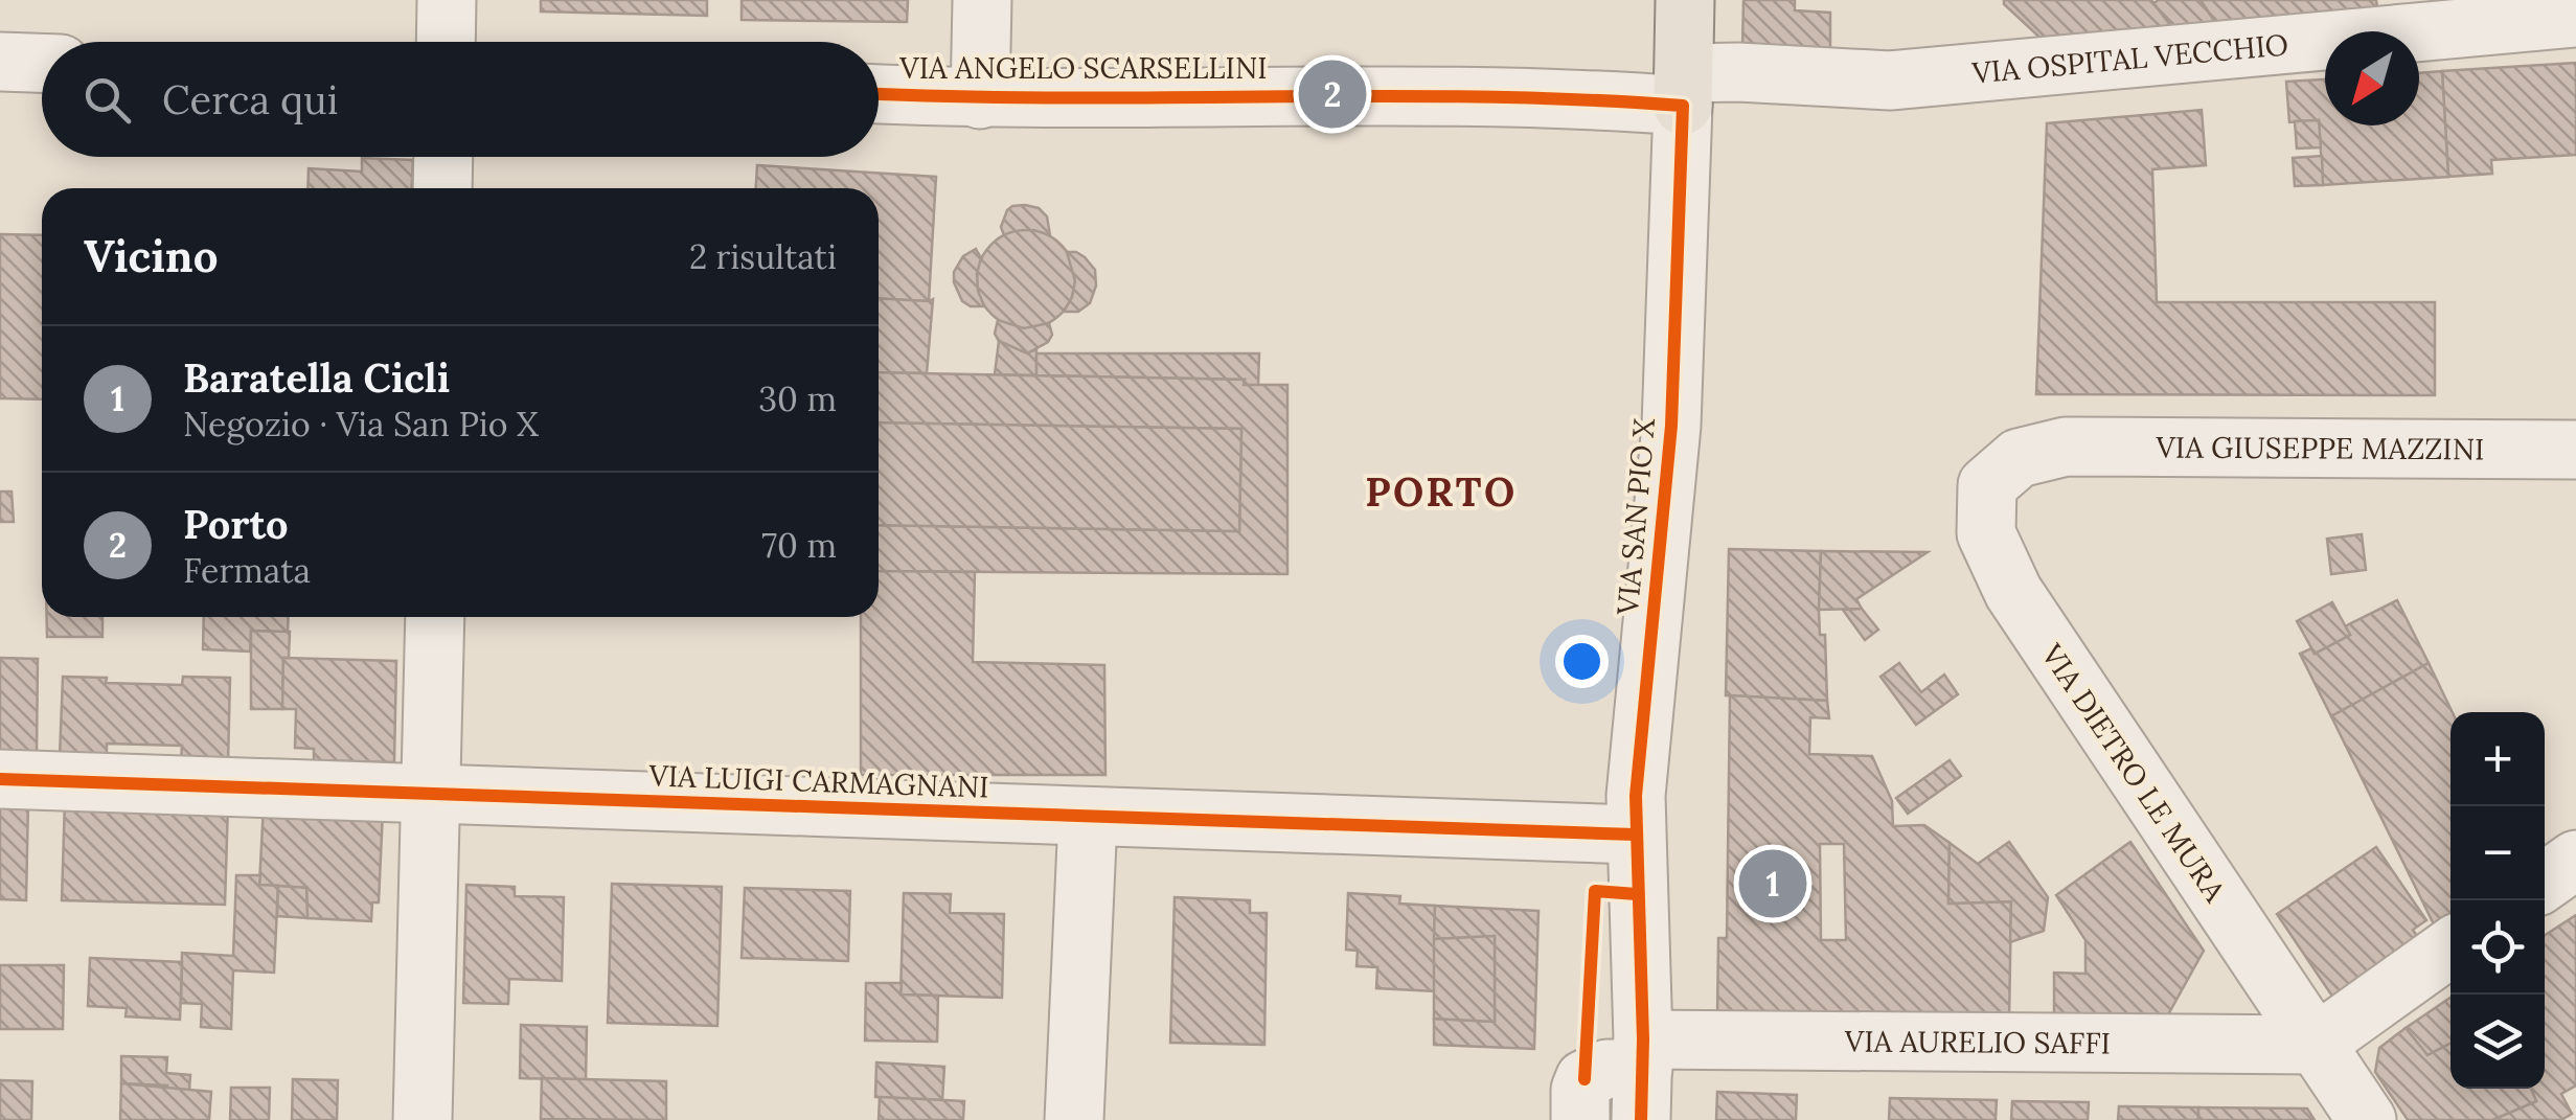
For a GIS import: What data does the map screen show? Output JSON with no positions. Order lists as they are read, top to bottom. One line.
{"streets":{"street":["VIA OSPITAL VECCHIO","VIA ANGELO SCARSELLINI","VIA GIUSEPPE MAZZINI","VIA SAN PIO X","VIA DIETRO LE MURA","VIA LUIGI CARMAGNANI","VIA AURELIO SAFFI"]},"crossings":[["VIA OSPITAL VECCHIO","VIA ANGELO SCARSELLINI"],["VIA OSPITAL VECCHIO","VIA SAN PIO X"],["VIA ANGELO SCARSELLINI","VIA SAN PIO X"],["VIA GIUSEPPE MAZZINI","VIA DIETRO LE MURA"],["VIA SAN PIO X","VIA LUIGI CARMAGNANI"],["VIA SAN PIO X","VIA AURELIO SAFFI"],["VIA DIETRO LE MURA","VIA AURELIO SAFFI"]],"districts":["PORTO"],"north":"bottom left","page":{"search":"Cerca qui","pins":["2","1"],"heading":["Vicino","2 risultati"],"list":[{"mark":"1","name":"Baratella Cicli","note":"Negozio · Via San Pio X","value":"30 m"},{"mark":"2","name":"Porto","note":"Fermata","value":"70 m"}],"map_buttons":["+","−"]}}
